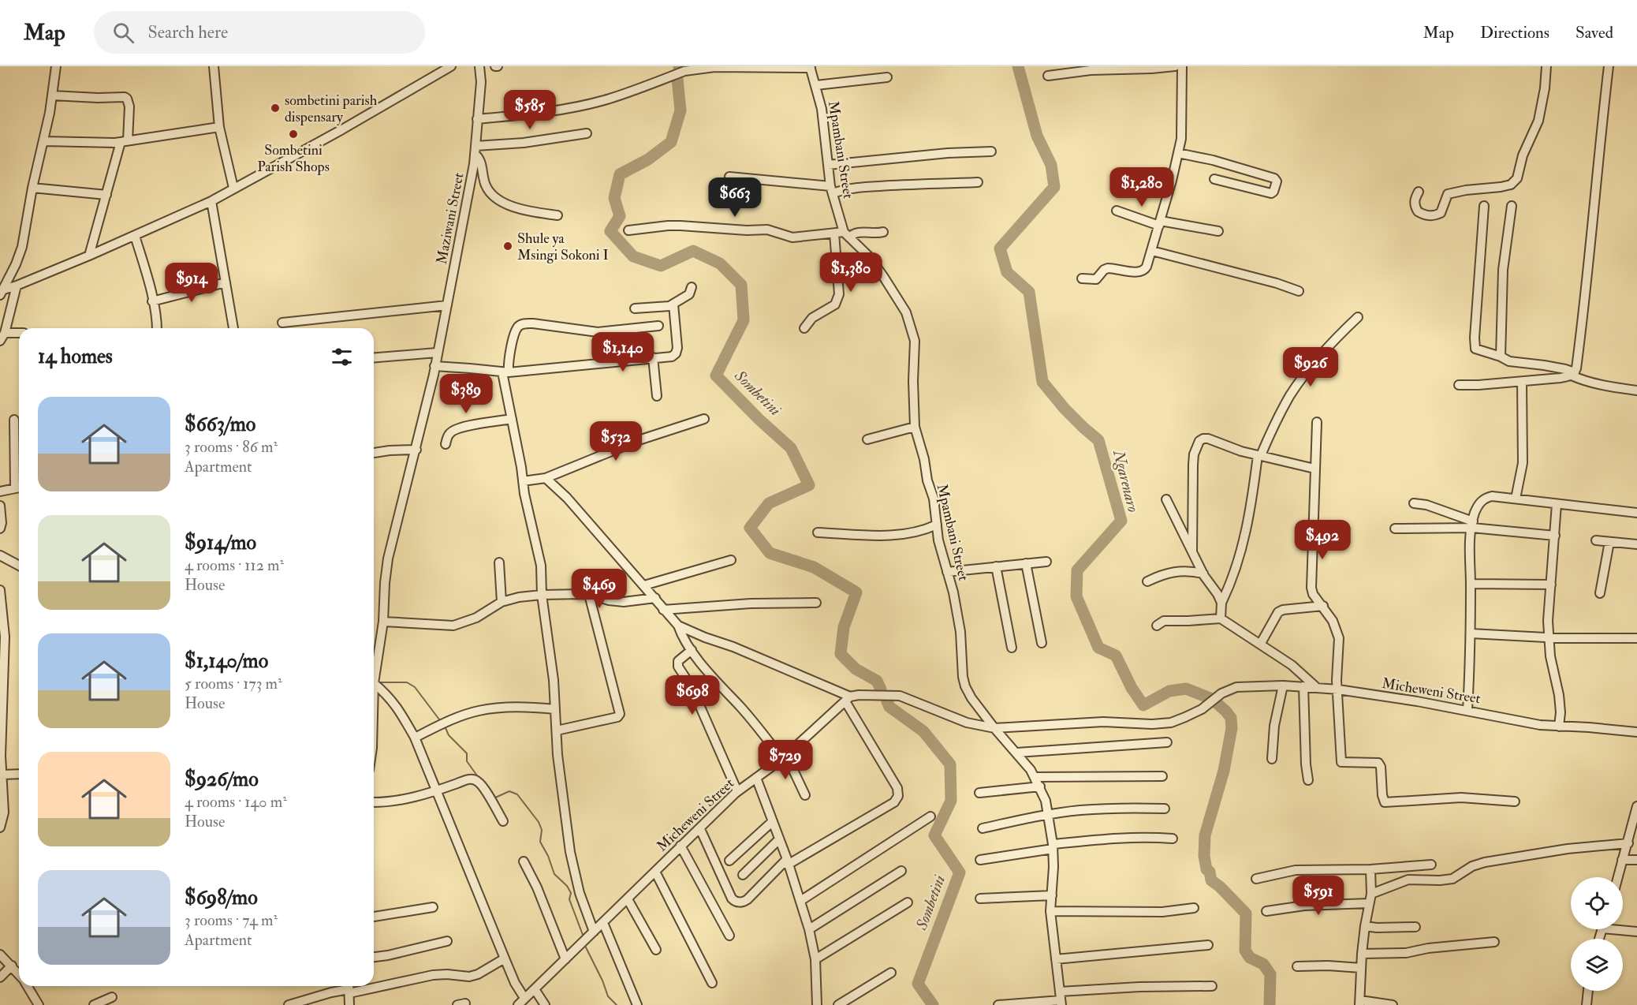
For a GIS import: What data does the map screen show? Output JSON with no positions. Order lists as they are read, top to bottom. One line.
{"streets":{"street":["Mpambani Street","Maziwani Street","Micheweni Street"]},"crossings":[["Mpambani Street","Micheweni Street"]],"water":["Sombetini","Ngarenaro"],"places":["sombetini parish dispensary","Sombetini Parish Shops","Shule ya Msingi Sokoni I"],"page":{"header":"Map","search":"Search here","nav":["Map","Directions","Saved"],"price":["$585","$1,280","$663","$1,380","$914","$1,140","$926","$389","$532","$492","$469","$698","$729","$591"],"heading":"14 homes","list":[{"name":"$663/mo","note":"3 rooms · 86 m² · Apartment"},{"name":"$914/mo","note":"4 rooms · 112 m² · House"},{"name":"$1,140/mo","note":"5 rooms · 173 m² · House"},{"name":"$926/mo","note":"4 rooms · 140 m² · House"},{"name":"$698/mo","note":"3 rooms · 74 m² · Apartment"}]}}
